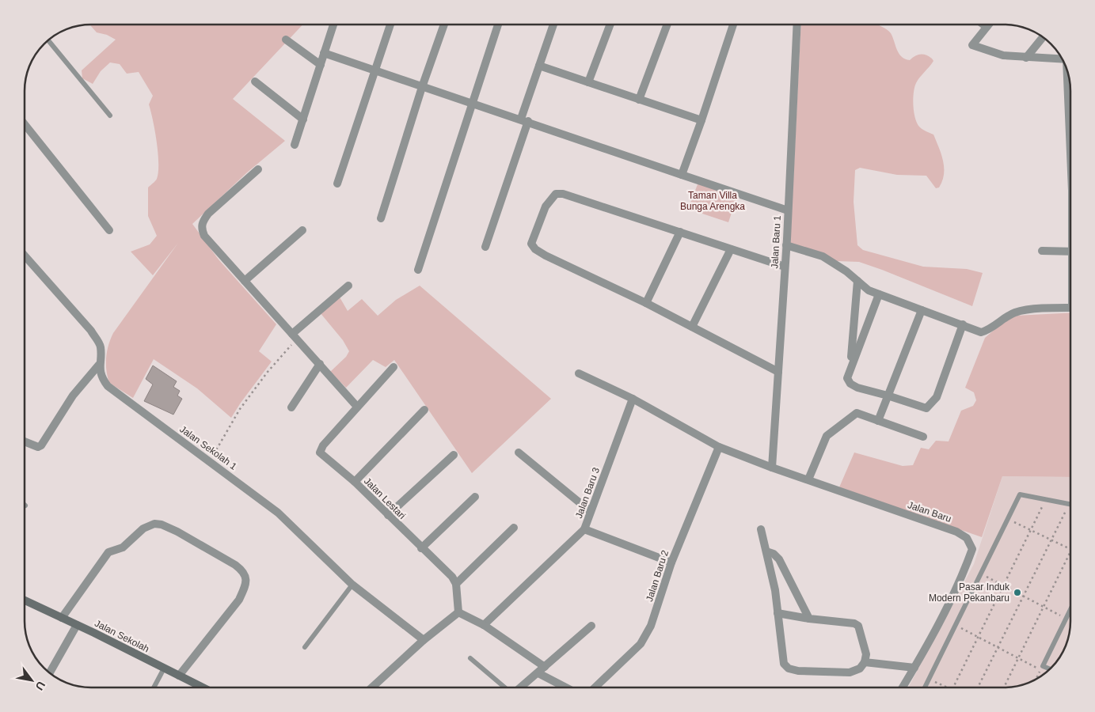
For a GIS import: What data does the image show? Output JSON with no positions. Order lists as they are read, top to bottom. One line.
{"streets":{"street":["Jalan Baru 1","Jalan Sekolah 1","Jalan Baru 3","Jalan Lestari","Jalan Baru","Jalan Baru 2","Jalan Sekolah"]},"crossings":[["Jalan Baru 1","Jalan Baru"],["Jalan Baru 3","Jalan Baru"],["Jalan Baru","Jalan Baru 2"]],"parks":["Taman Villa Bunga Arengka"],"places":["Pasar Induk Modern Pekanbaru"],"north":"bottom right"}
